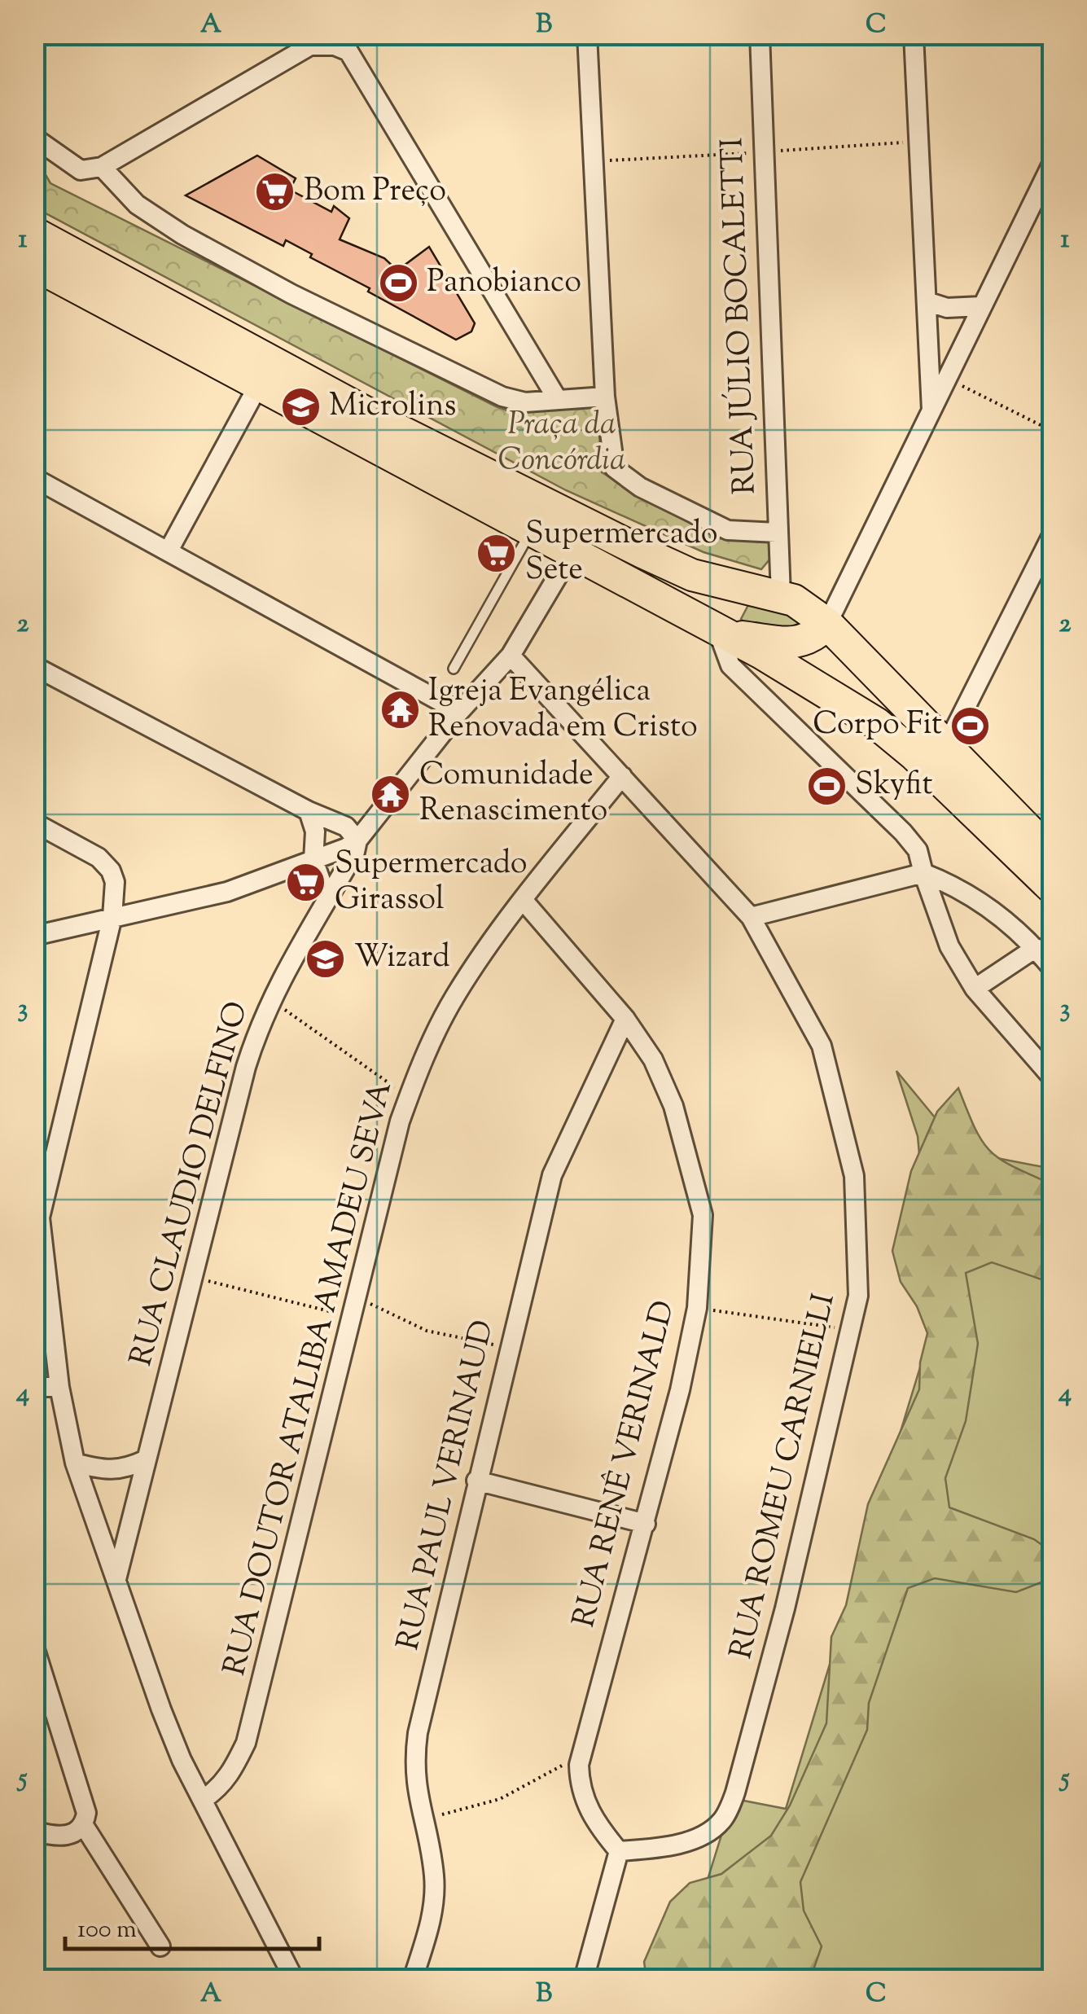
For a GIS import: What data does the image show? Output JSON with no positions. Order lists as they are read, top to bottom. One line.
{"streets":{"street":["RUA JÚLIO BOCALETTI","RUA CLAUDIO DELFINO","RUA DOUTOR ATALIBA AMADEU SEVA","RUA RENÊ VERINALD","RUA ROMEU CARNIELLI","RUA PAUL VERINAUD"]},"crossings":[["RUA CLAUDIO DELFINO","RUA ROMEU CARNIELLI"],["RUA DOUTOR ATALIBA AMADEU SEVA","RUA RENÊ VERINALD"],["RUA DOUTOR ATALIBA AMADEU SEVA","RUA ROMEU CARNIELLI"],["RUA RENÊ VERINALD","RUA ROMEU CARNIELLI"],["RUA RENÊ VERINALD","RUA PAUL VERINAUD"]],"parks":["Praça da Concórdia"],"places":{"supermarket":["Bom Preço","Supermercado Sete","Supermercado Girassol"],"sports":["Panobianco","Corpo Fit","Skyfit"],"school or university":["Microlins","Wizard"],"temple":["Igreja Evangélica Renovada em Cristo","Comunidade Renascimento"]},"scale_bar":"100 m","grid":{"columns":["A","B","C"],"rows":["1","2","3","4","5"]}}
